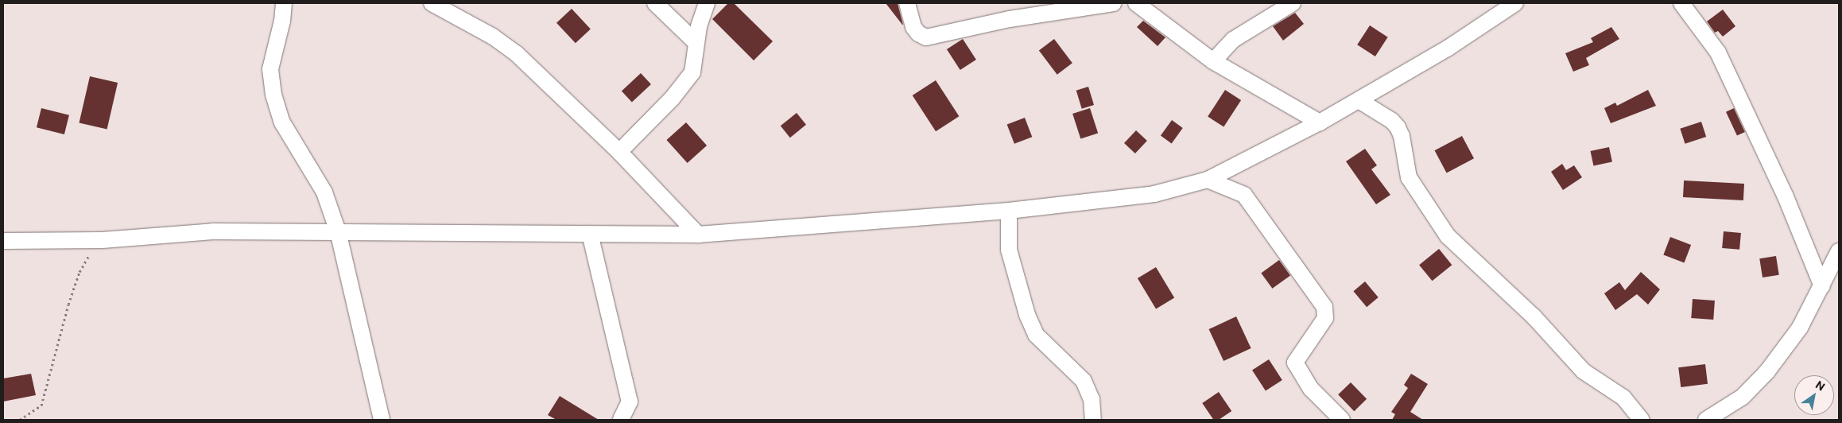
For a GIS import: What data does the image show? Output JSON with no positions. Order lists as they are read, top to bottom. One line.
{"north":"top right"}
